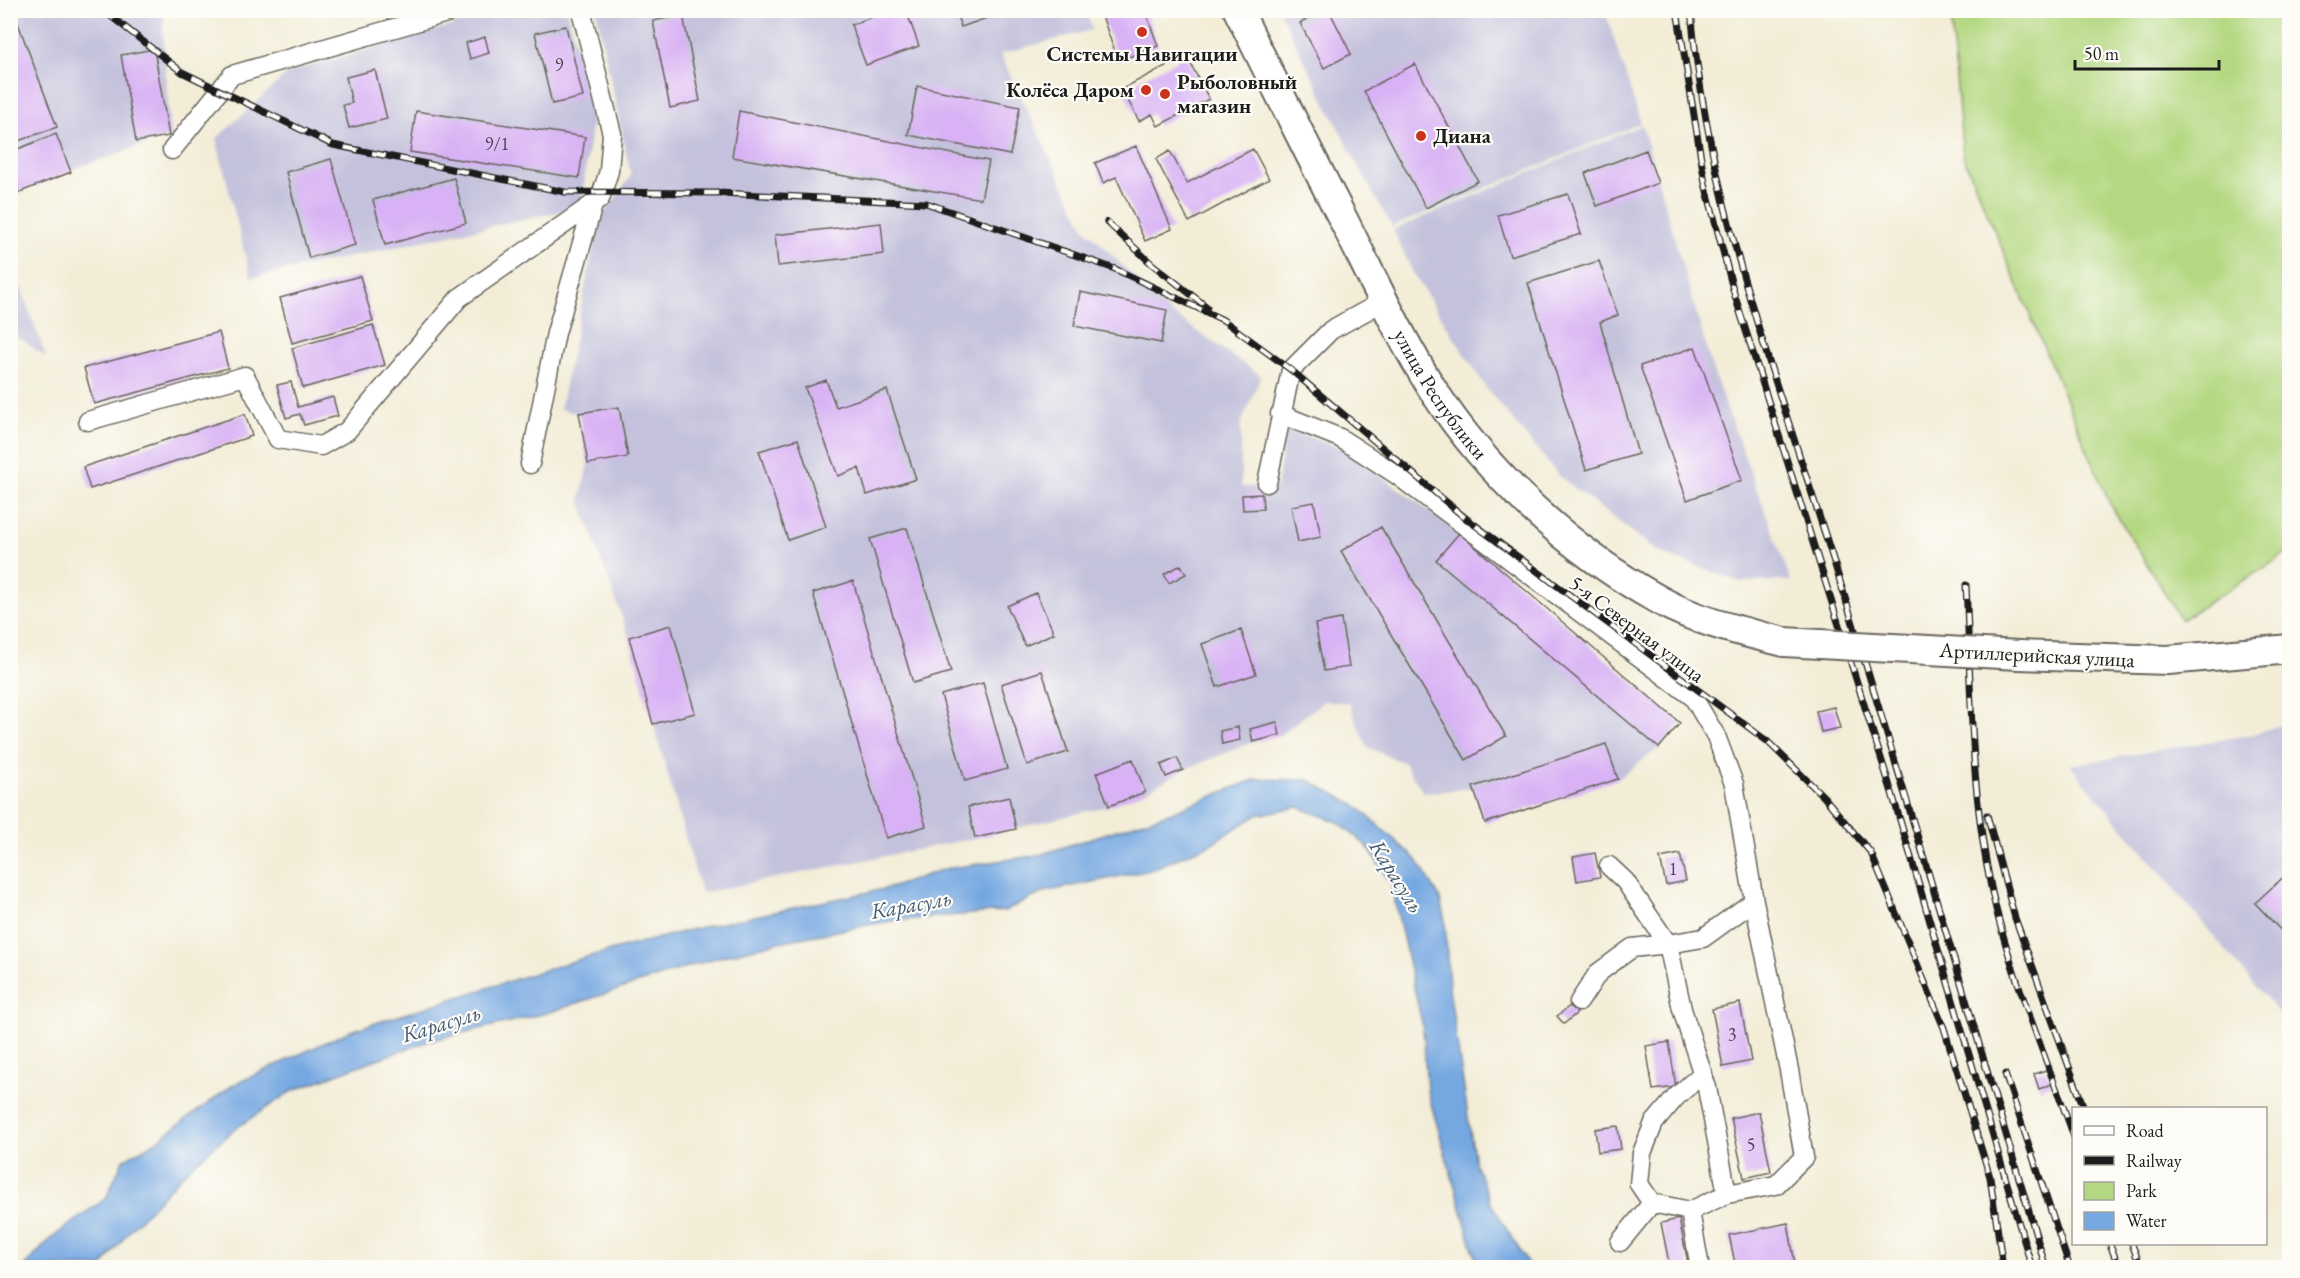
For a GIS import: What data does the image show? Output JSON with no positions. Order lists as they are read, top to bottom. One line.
{"streets":{"main road":["улица Республики","Артиллерийская улица"],"street":["5-я Северная улица"]},"crossings":[["улица Республики","Артиллерийская улица"]],"water":["Карасуль"],"places":["Системы Навигации","Колёса Даром","Рыболовный магазин","Диана"],"house_numbers":["9","9/1","1","3","5"],"legend":["Road","Railway","Park","Water"],"scale_bar":"50 m"}
